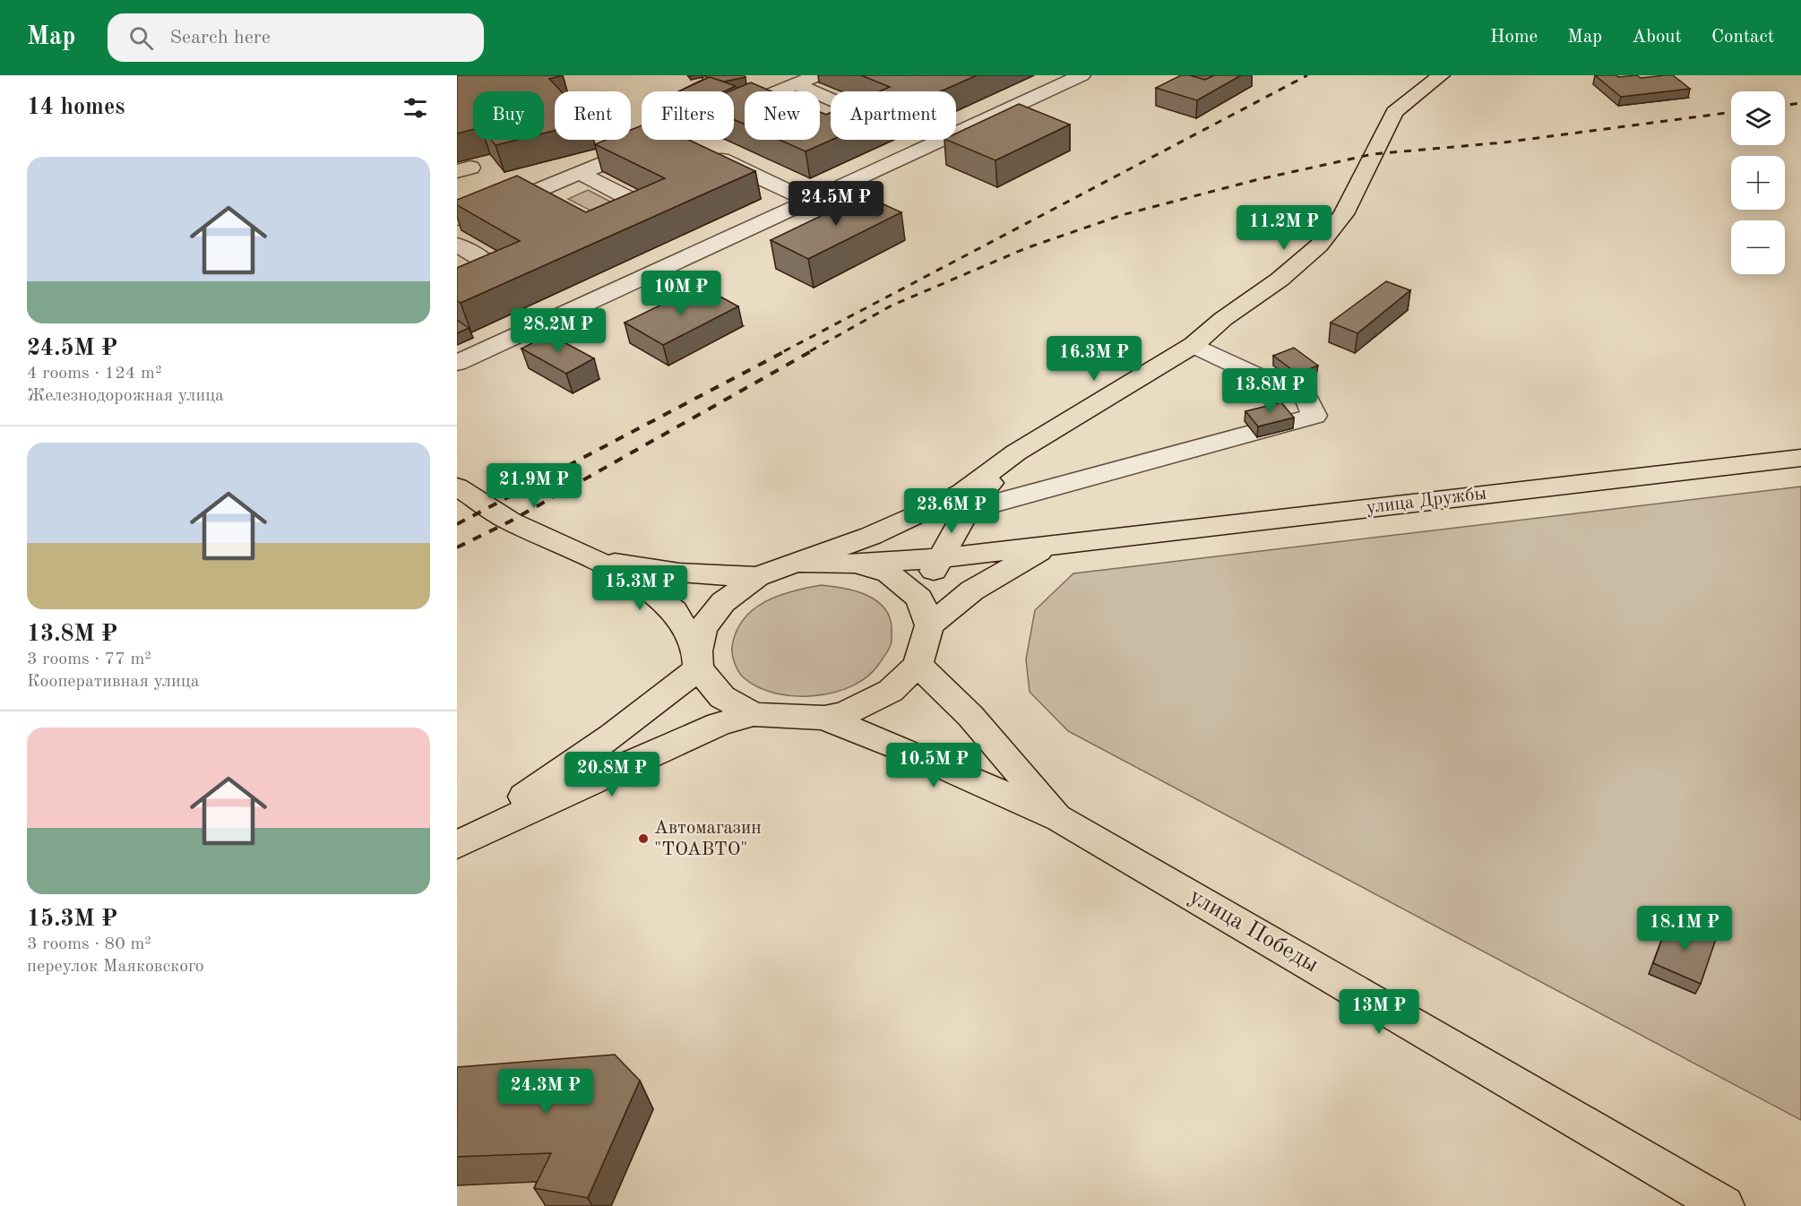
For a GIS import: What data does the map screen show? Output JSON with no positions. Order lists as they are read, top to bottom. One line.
{"streets":{"main road":["улица Дружбы","улица Победы"]},"places":["Автомагазин \"ТОАВТО\""],"page":{"header":"Map","search":"Search here","nav":["Home","Map","About","Contact"],"heading":"14 homes","map_buttons":["+","−"],"chip":["Buy","Rent","Filters","New","Apartment"],"list":[{"name":"24.5M ₽","note":"4 rooms · 124 m² · Железнодорожная улица"},{"name":"13.8M ₽","note":"3 rooms · 77 m² · Кооперативная улица"},{"name":"15.3M ₽","note":"3 rooms · 80 m² · переулок Маяковского"}],"price":["24.5M ₽","11.2M ₽","10M ₽","28.2M ₽","16.3M ₽","13.8M ₽","21.9M ₽","23.6M ₽","15.3M ₽","10.5M ₽","20.8M ₽","18.1M ₽","13M ₽","24.3M ₽"]}}
